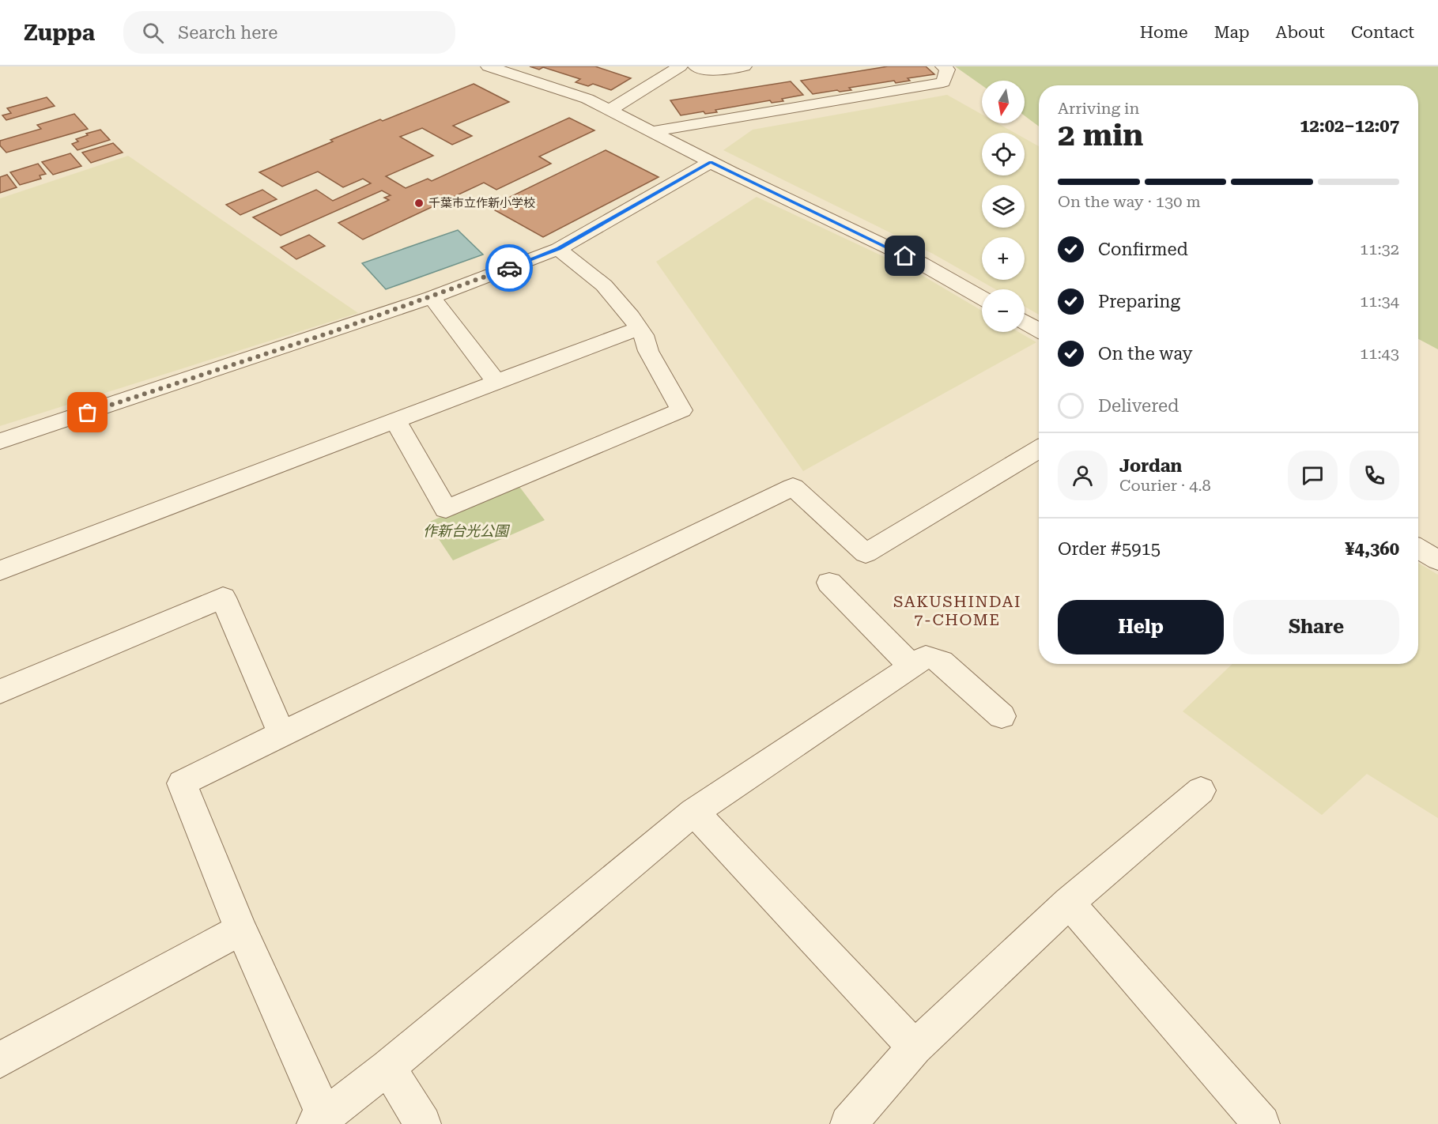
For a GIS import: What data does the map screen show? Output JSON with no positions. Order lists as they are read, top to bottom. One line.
{"districts":["SAKUSHINDAI 7-CHOME"],"parks":["作新台光公園"],"places":["千葉市立作新小学校"],"north":"bottom","page":{"header":"Zuppa","search":"Search here","nav":["Home","Map","About","Contact"],"map_buttons":["+","−"],"heading":["2 min","Arriving in","12:02–12:07"],"panel":["Jordan","Courier · 4.8","Order #5915","¥4,360"],"bar":"On the way · 130 m","list":[["Confirmed","11:32"],["Preparing","11:34"],["On the way","11:43"],"Delivered"],"buttons":["Help","Share"]}}
